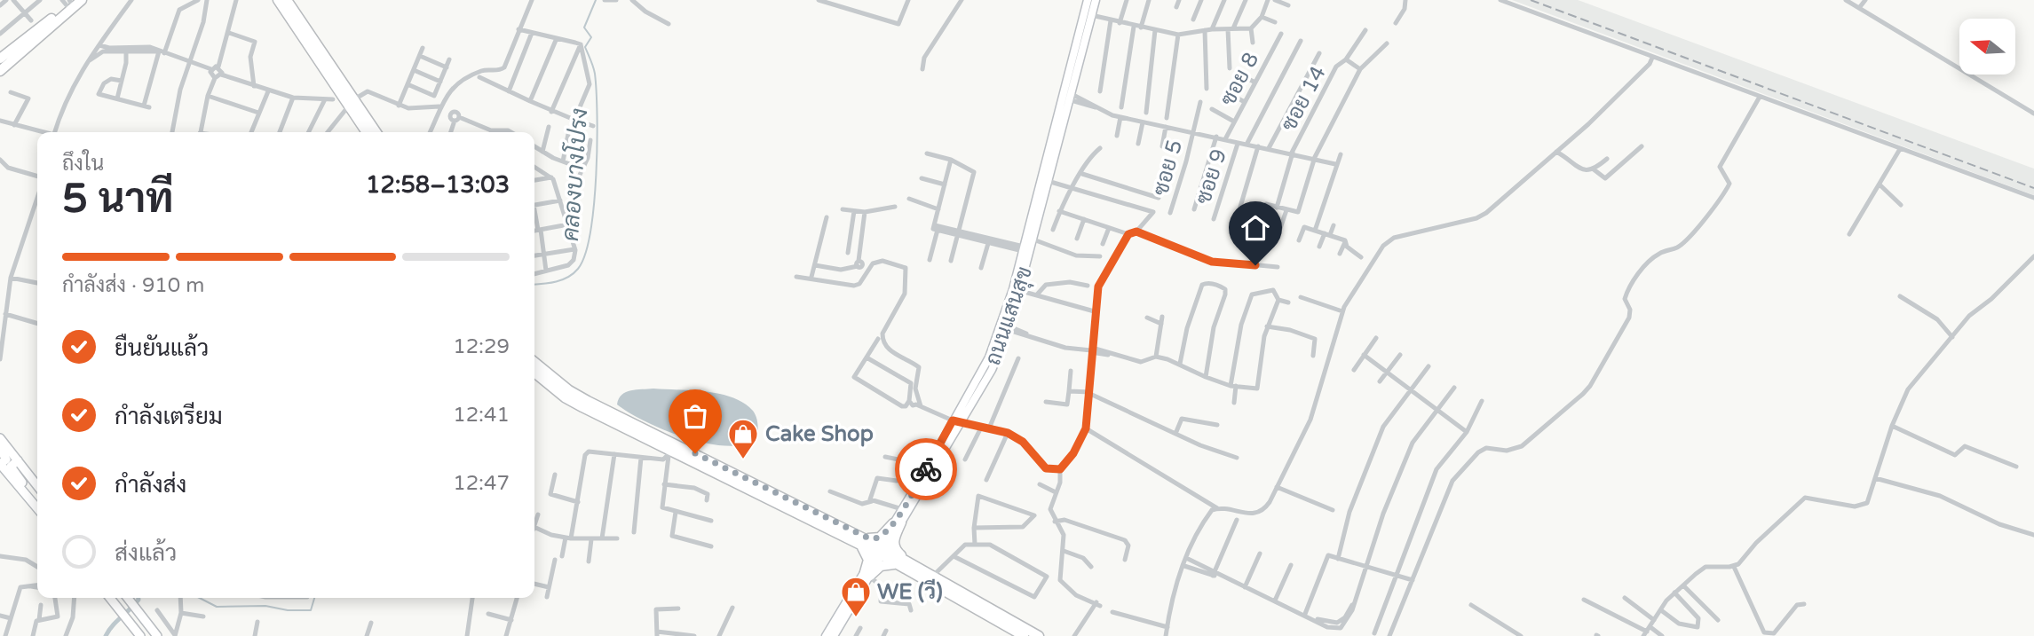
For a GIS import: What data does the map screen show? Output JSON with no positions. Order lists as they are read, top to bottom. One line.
{"streets":{"main road":["ถนนแสนสุข"],"street":["ซอย 8","ซอย 14","ซอย 5","ซอย 9"]},"water":["คลองบางโปรง"],"places":{"shop":["Cake Shop","WE (วี)"]},"north":"left","page":{"heading":["5 นาที","ถึงใน","12:58–13:03"],"bar":"กำลังส่ง · 910 m","list":[["ยืนยันแล้ว","12:29"],["กำลังเตรียม","12:41"],["กำลังส่ง","12:47"],"ส่งแล้ว"]}}
